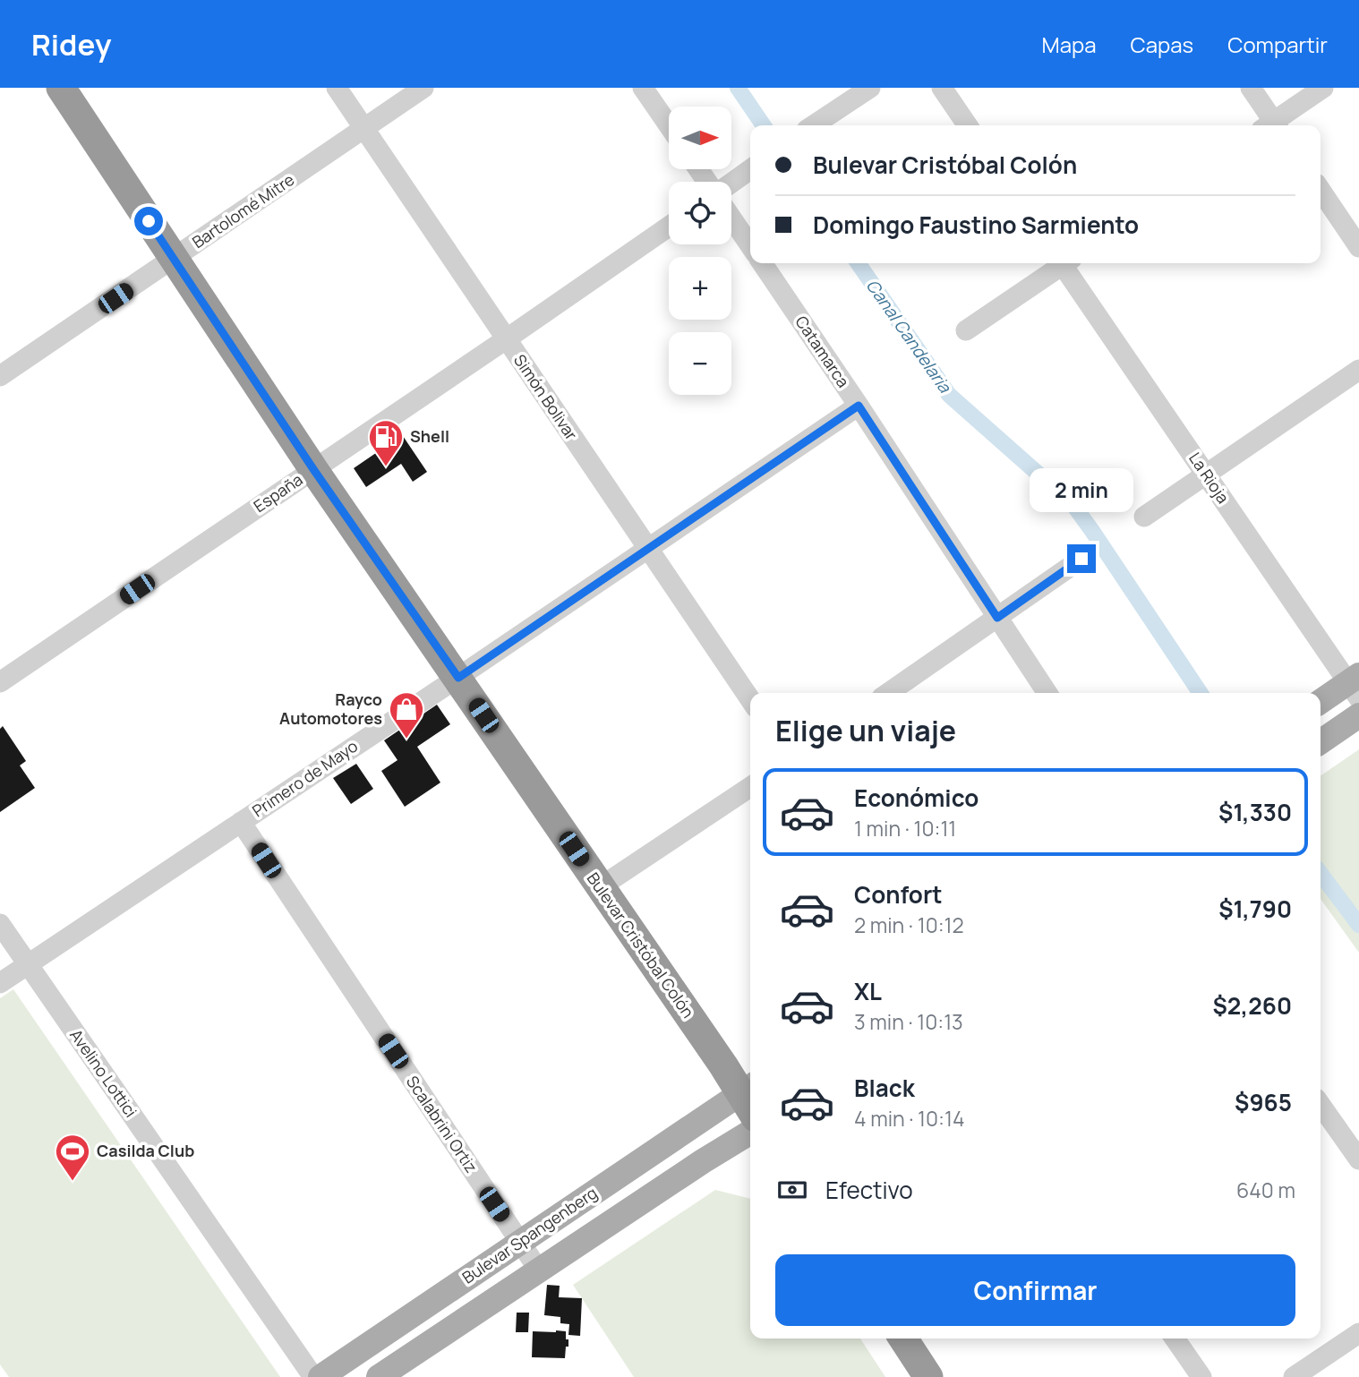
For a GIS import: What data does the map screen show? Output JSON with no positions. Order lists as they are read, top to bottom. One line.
{"streets":{"highway":["Bulevar Cristóbal Colón"],"main road":["Bulevar Spangenberg"],"street":["Bartolomé Mitre","Catamarca","Simón Bolivar","La Rioja","España","Primero de Mayo","Avelino Lottici","Scalabrini Ortiz"]},"crossings":[["Bartolomé Mitre","Simón Bolivar"],["Bartolomé Mitre","Bulevar Cristóbal Colón"],["Catamarca","Primero de Mayo"],["Simón Bolivar","España"],["Simón Bolivar","Primero de Mayo"],["España","Bulevar Cristóbal Colón"],["Primero de Mayo","Bulevar Cristóbal Colón"],["Primero de Mayo","Avelino Lottici"],["Primero de Mayo","Scalabrini Ortiz"],["Bulevar Cristóbal Colón","Bulevar Spangenberg"],["Scalabrini Ortiz","Bulevar Spangenberg"]],"water":["Canal Candelaria"],"places":{"fuel station":["Shell"],"shop":["Rayco Automotores"],"sports":["Casilda Club"]},"north":"right","page":{"header":"Ridey","nav":["Mapa","Capas","Compartir"],"map_buttons":["+","−"],"banner":["Bulevar Cristóbal Colón","Domingo Faustino Sarmiento"],"bubble":"2 min","heading":"Elige un viaje","list":[{"name":"Económico","note":"1 min · 10:11","value":"$1,330"},{"name":"Confort","note":"2 min · 10:12","value":"$1,790"},{"name":"XL","note":"3 min · 10:13","value":"$2,260"},{"name":"Black","note":"4 min · 10:14","value":"$965"}],"pay":["Efectivo","640 m"],"buttons":"Confirmar"}}
